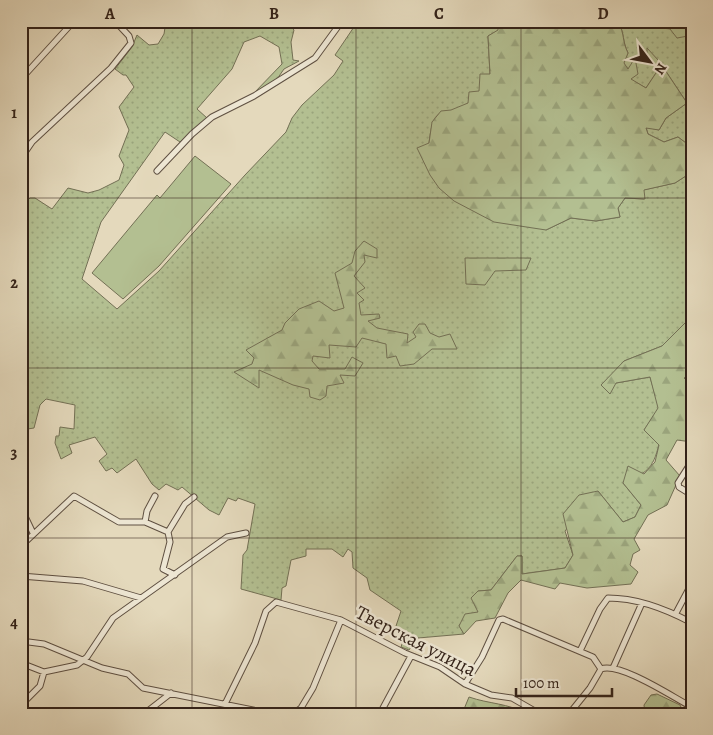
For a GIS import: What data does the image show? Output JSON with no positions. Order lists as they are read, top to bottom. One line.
{"streets":{"street":["Тверская улица"]},"scale_bar":"100 m","north":"bottom right","grid":{"columns":["A","B","C","D"],"rows":["1","2","3","4"]}}
